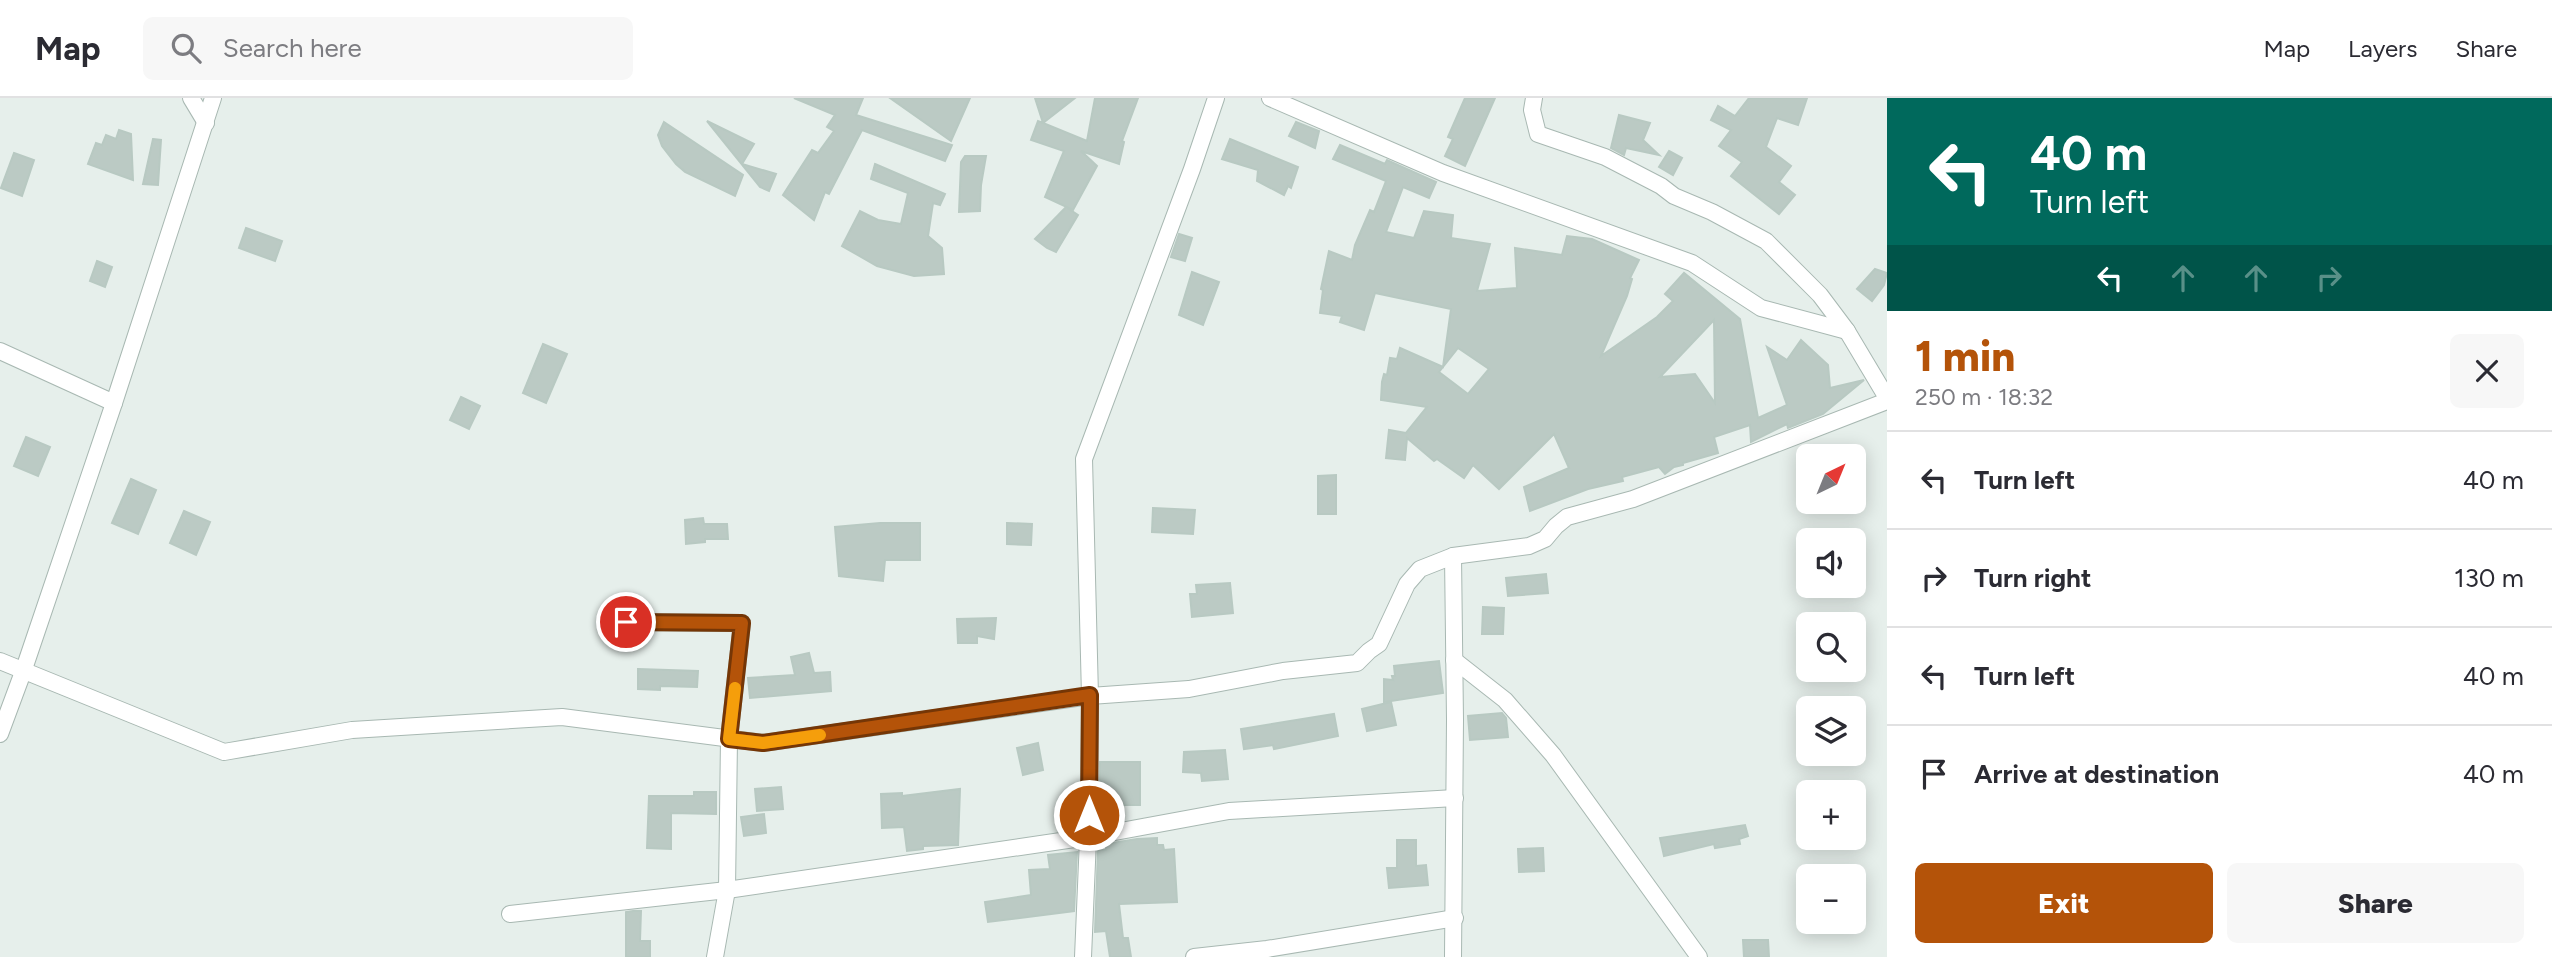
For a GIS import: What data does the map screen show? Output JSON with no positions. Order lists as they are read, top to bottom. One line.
{"north":"top right","page":{"header":"Map","search":"Search here","nav":["Map","Layers","Share"],"turn":["40 m","Turn left"],"heading":["1 min","250 m · 18:32"],"list":[{"name":"Turn left","value":"40 m"},{"name":"Turn right","value":"130 m"},{"name":"Turn left","value":"40 m"},{"name":"Arrive at destination","value":"40 m"}],"map_buttons":["+","−"],"buttons":["Exit","Share"]}}
